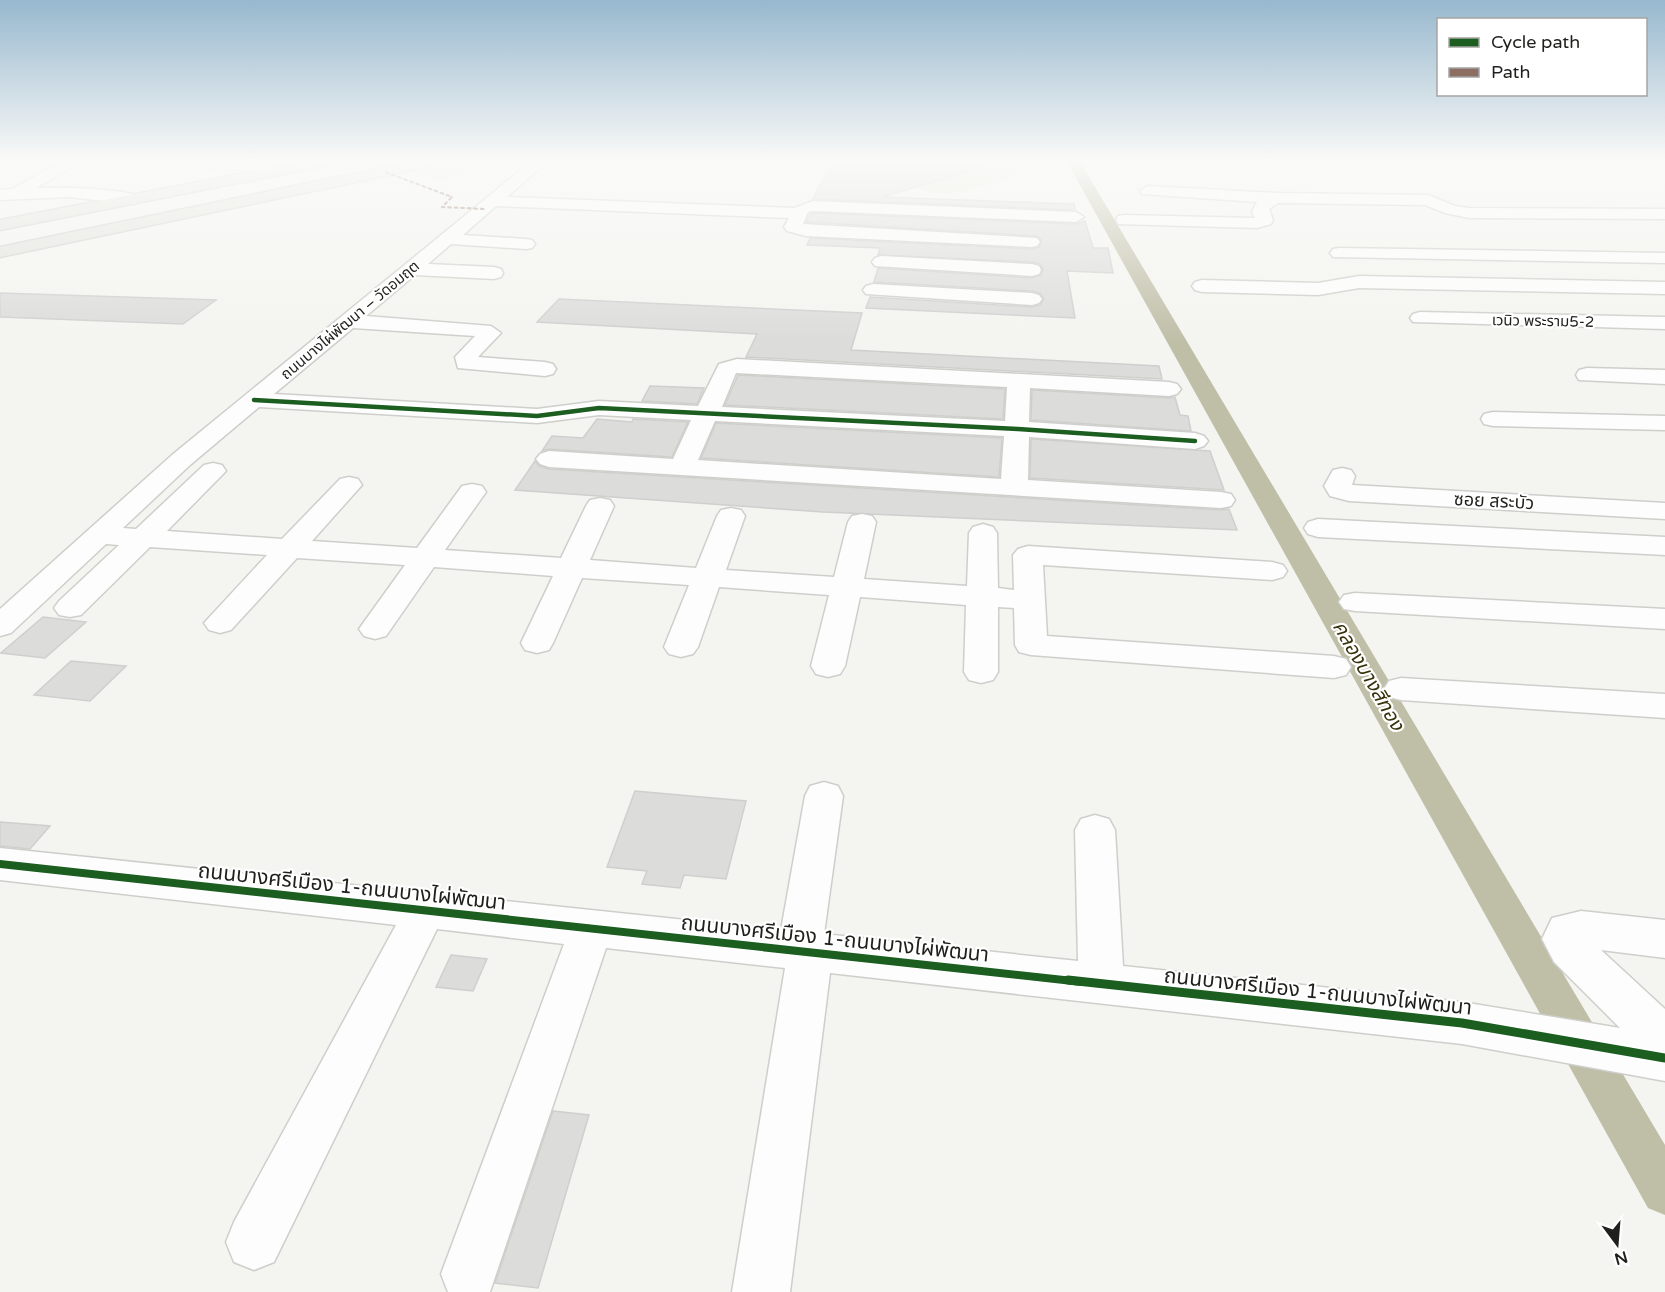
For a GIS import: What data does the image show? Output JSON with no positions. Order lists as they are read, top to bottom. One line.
{"streets":{"street":["ถนนบางไผ่พัฒนา – วัดอมฤต","เวนิว พระราม5-2","ซอย สระบัว","ถนนบางศรีเมือง 1-ถนนบางไผ่พัฒนา"]},"water":["คลองบางสีทอง"],"legend":["Cycle path","Path"],"north":"bottom"}
